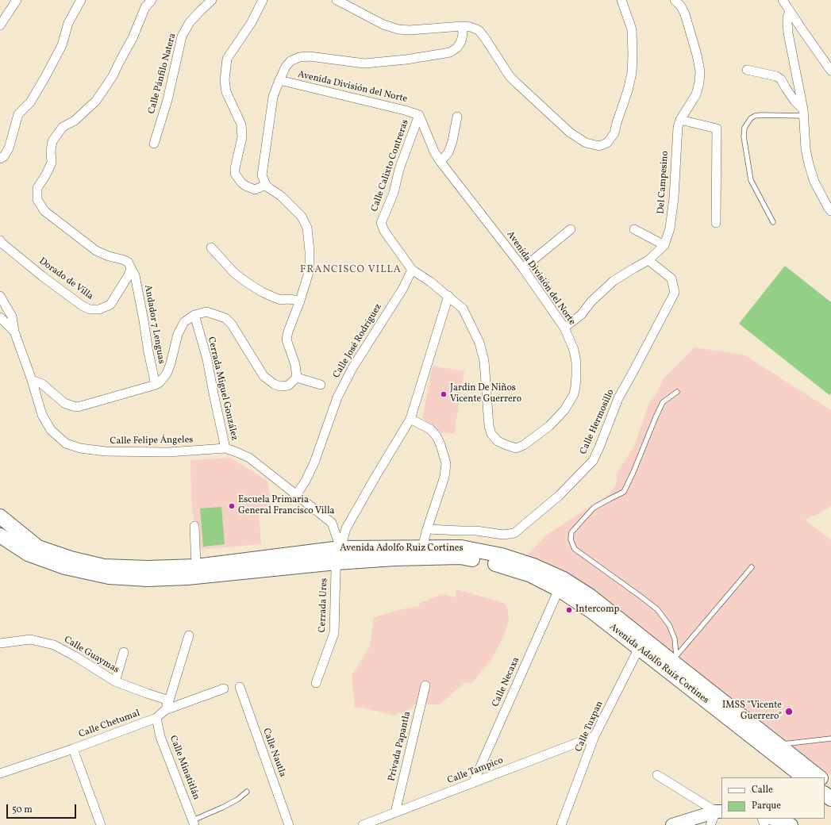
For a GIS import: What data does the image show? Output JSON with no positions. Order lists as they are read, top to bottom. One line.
{"streets":{"main road":["Avenida Adolfo Ruiz Cortines"],"street":["Calle Pánfilo Natera","Avenida División del Norte","Calle Calixto Contreras","Del Campesino","Dorado de Villa","Andador 7 Lenguas","Calle José Rodríguez","Cerrada Miguel González","Calle Hermosillo","Calle Felipe Ángeles","Cerrada Ures","Calle Guaymas","Calle Necaxa","Calle Chetumal","Calle Tuxpan","Privada Papantla","Calle Nautla","Calle Minatitlán","Calle Tampico"]},"crossings":[["Avenida División del Norte","Calle Calixto Contreras"],["Calle Calixto Contreras","Calle José Rodríguez"],["Dorado de Villa","Andador 7 Lenguas"],["Calle José Rodríguez","Calle Felipe Ángeles"],["Cerrada Miguel González","Calle Felipe Ángeles"],["Calle Felipe Ángeles","Avenida Adolfo Ruiz Cortines"],["Avenida Adolfo Ruiz Cortines","Cerrada Ures"],["Avenida Adolfo Ruiz Cortines","Calle Necaxa"],["Avenida Adolfo Ruiz Cortines","Calle Tuxpan"],["Calle Necaxa","Calle Tampico"],["Calle Chetumal","Calle Minatitlán"],["Calle Tuxpan","Calle Tampico"],["Privada Papantla","Calle Tampico"]],"districts":["FRANCISCO VILLA"],"places":["Jardin De Niños Vicente Guerrero","Escuela Primaria General Francisco Villa","Intercomp","IMSS \"Vicente Guerrero\""],"legend":["Calle","Parque"],"scale_bar":"50 m"}
